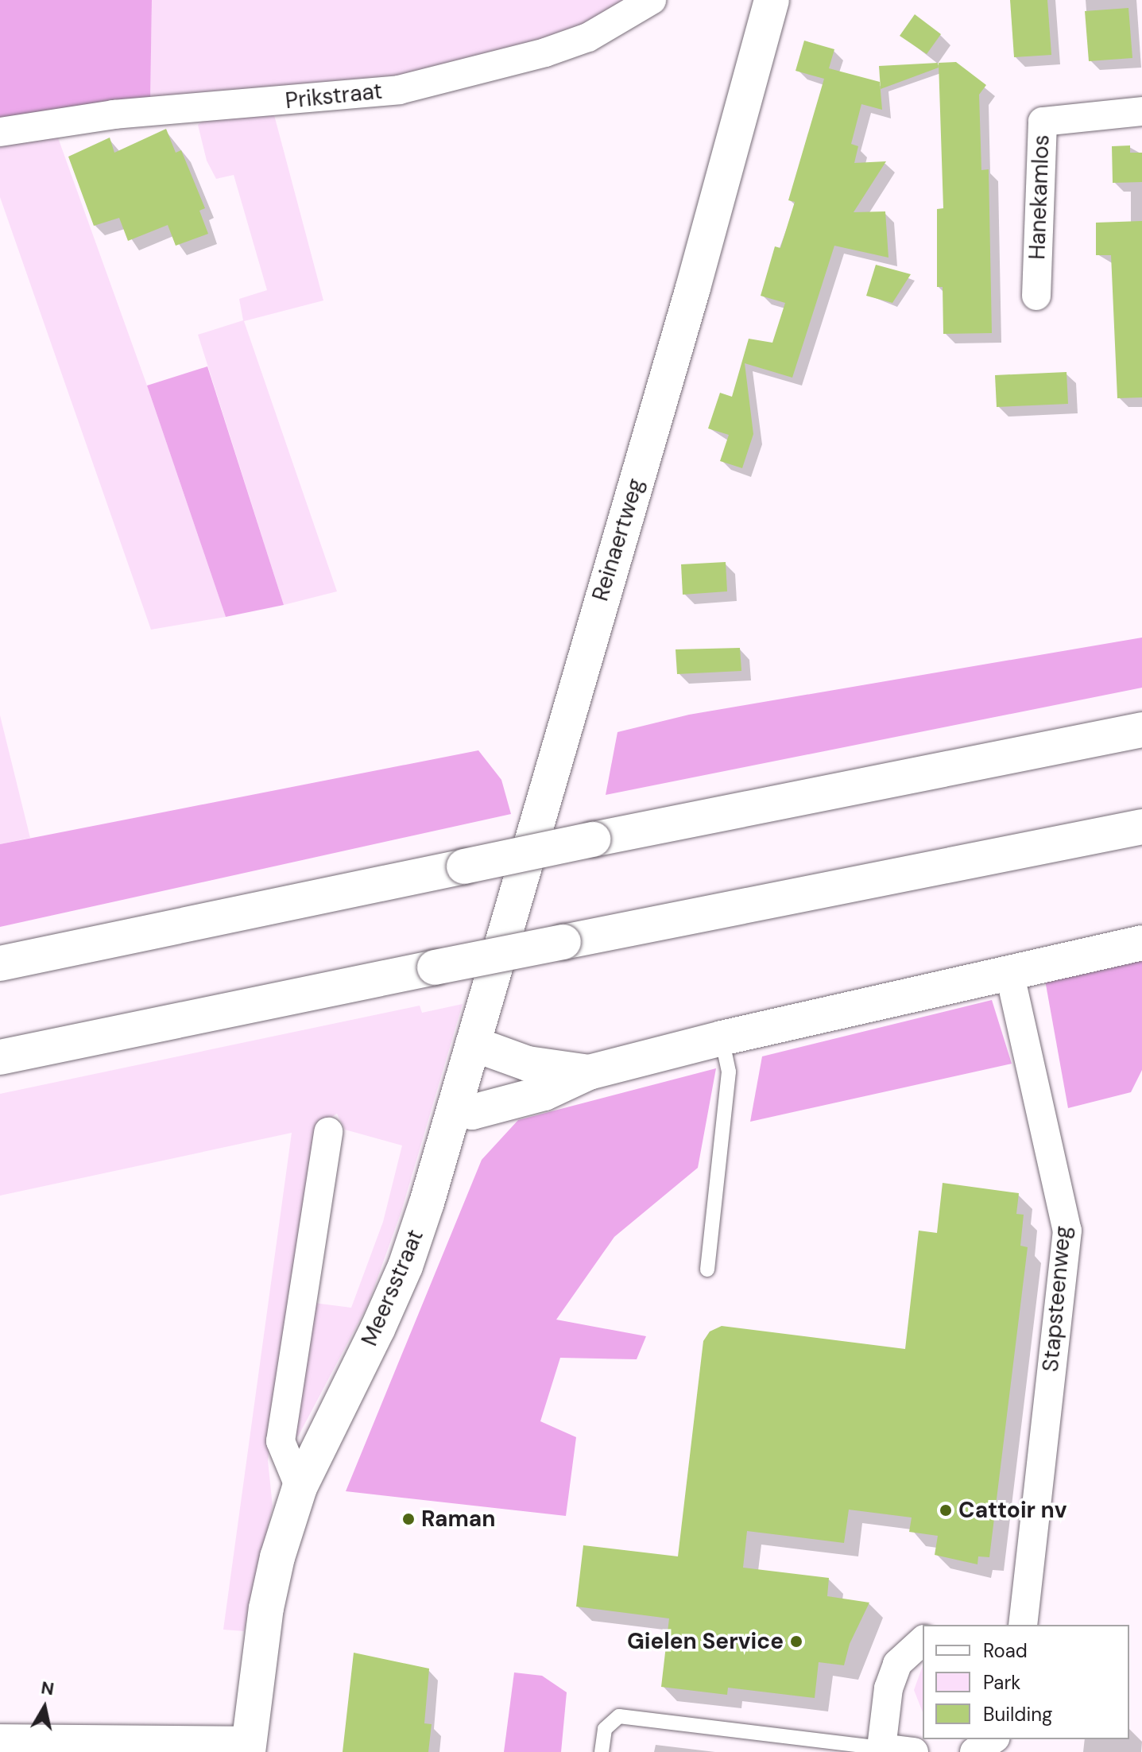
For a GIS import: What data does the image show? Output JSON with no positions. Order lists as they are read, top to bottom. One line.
{"streets":{"main road":["Reinaertweg","Meersstraat"],"street":["Prikstraat","Hanekamlos","Stapsteenweg"]},"crossings":[["Reinaertweg","Meersstraat"]],"places":["Cattoir nv","Raman","Gielen Service"],"legend":["Road","Park","Building"],"north":"top"}
